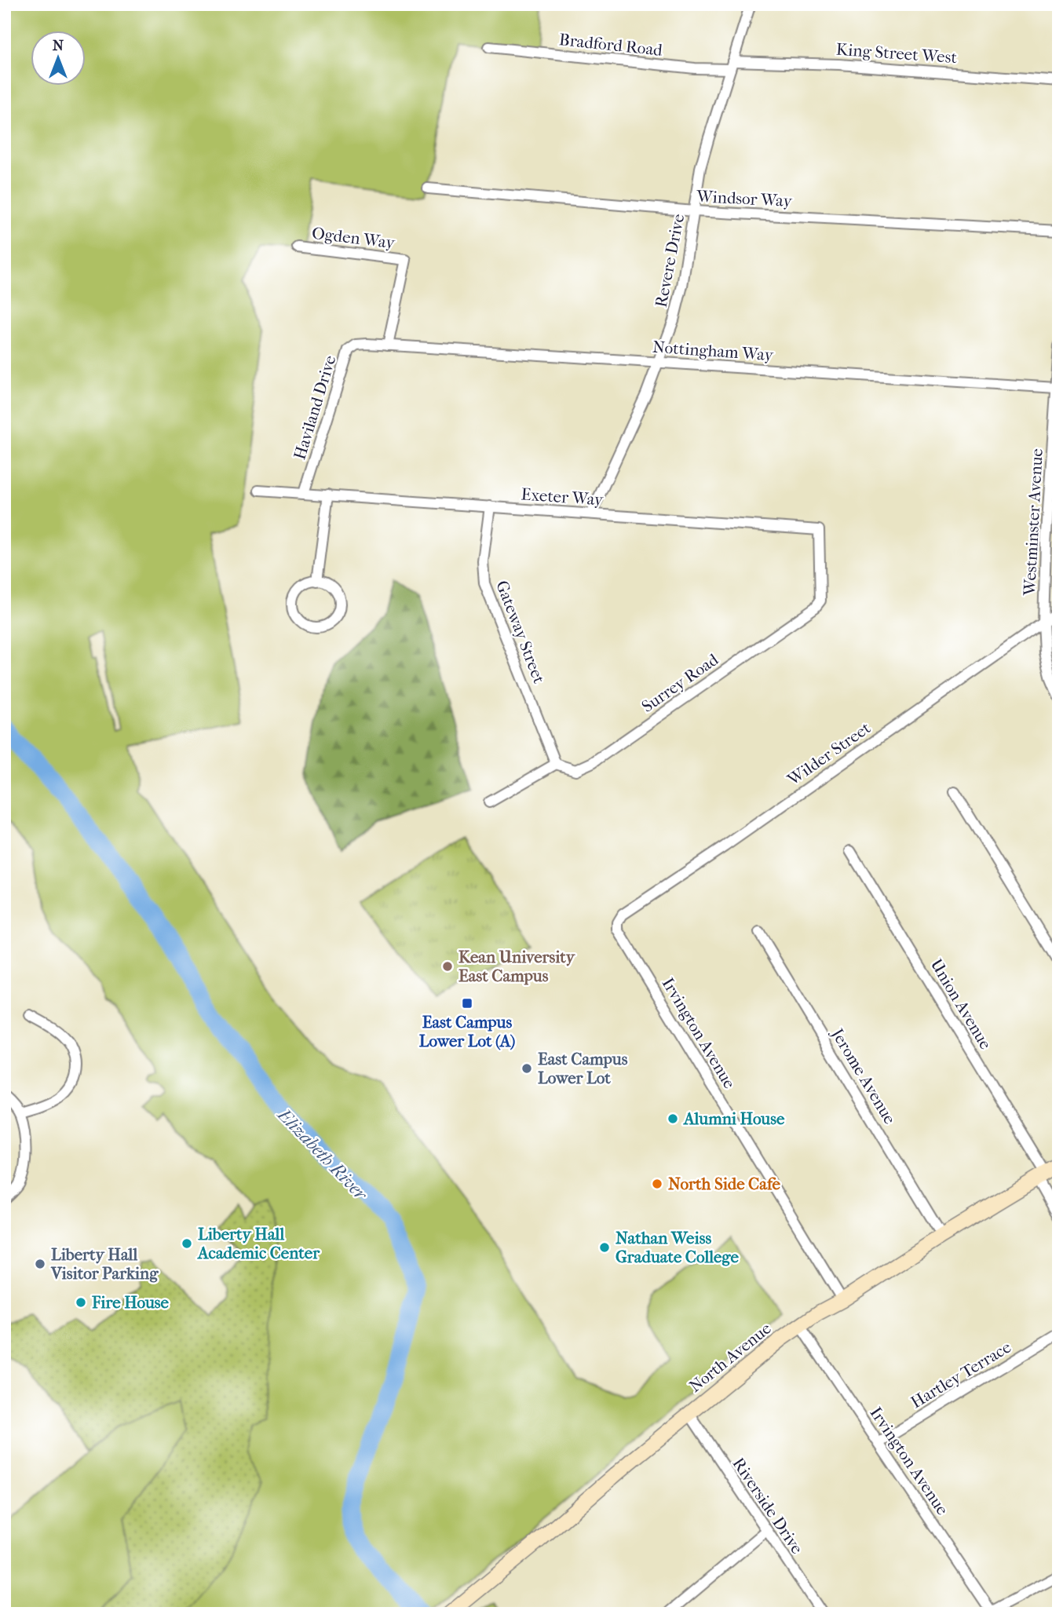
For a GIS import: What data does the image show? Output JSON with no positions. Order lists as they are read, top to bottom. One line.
{"streets":{"main road":["North Avenue"],"street":["Bradford Road","King Street West","Windsor Way","Ogden Way","Revere Drive","Nottingham Way","Haviland Drive","Exeter Way","Westminster Avenue","Gateway Street","Surrey Road","Wilder Street","Union Avenue","Irvington Avenue","Jerome Avenue","Hartley Terrace","Riverside Drive"]},"crossings":[["Bradford Road","King Street West"],["Bradford Road","Revere Drive"],["King Street West","Revere Drive"],["Windsor Way","Revere Drive"],["Ogden Way","Nottingham Way"],["Revere Drive","Nottingham Way"],["Revere Drive","Exeter Way"],["Nottingham Way","Haviland Drive"],["Nottingham Way","Westminster Avenue"],["Haviland Drive","Exeter Way"],["Exeter Way","Gateway Street"],["Exeter Way","Surrey Road"],["Westminster Avenue","Wilder Street"],["Gateway Street","Surrey Road"],["Wilder Street","Irvington Avenue"],["Union Avenue","North Avenue"],["Irvington Avenue","North Avenue"],["Irvington Avenue","Hartley Terrace"],["Jerome Avenue","North Avenue"],["North Avenue","Riverside Drive"]],"water":["Elizabeth River"],"places":{"other":["Kean University East Campus","East Campus Lower Lot","Alumni House","North Side Cafe","Liberty Hall Academic Center","Nathan Weiss Graduate College","Liberty Hall Visitor Parking","Fire House"],"transit":["East Campus Lower Lot (A)"]},"north":"top"}
